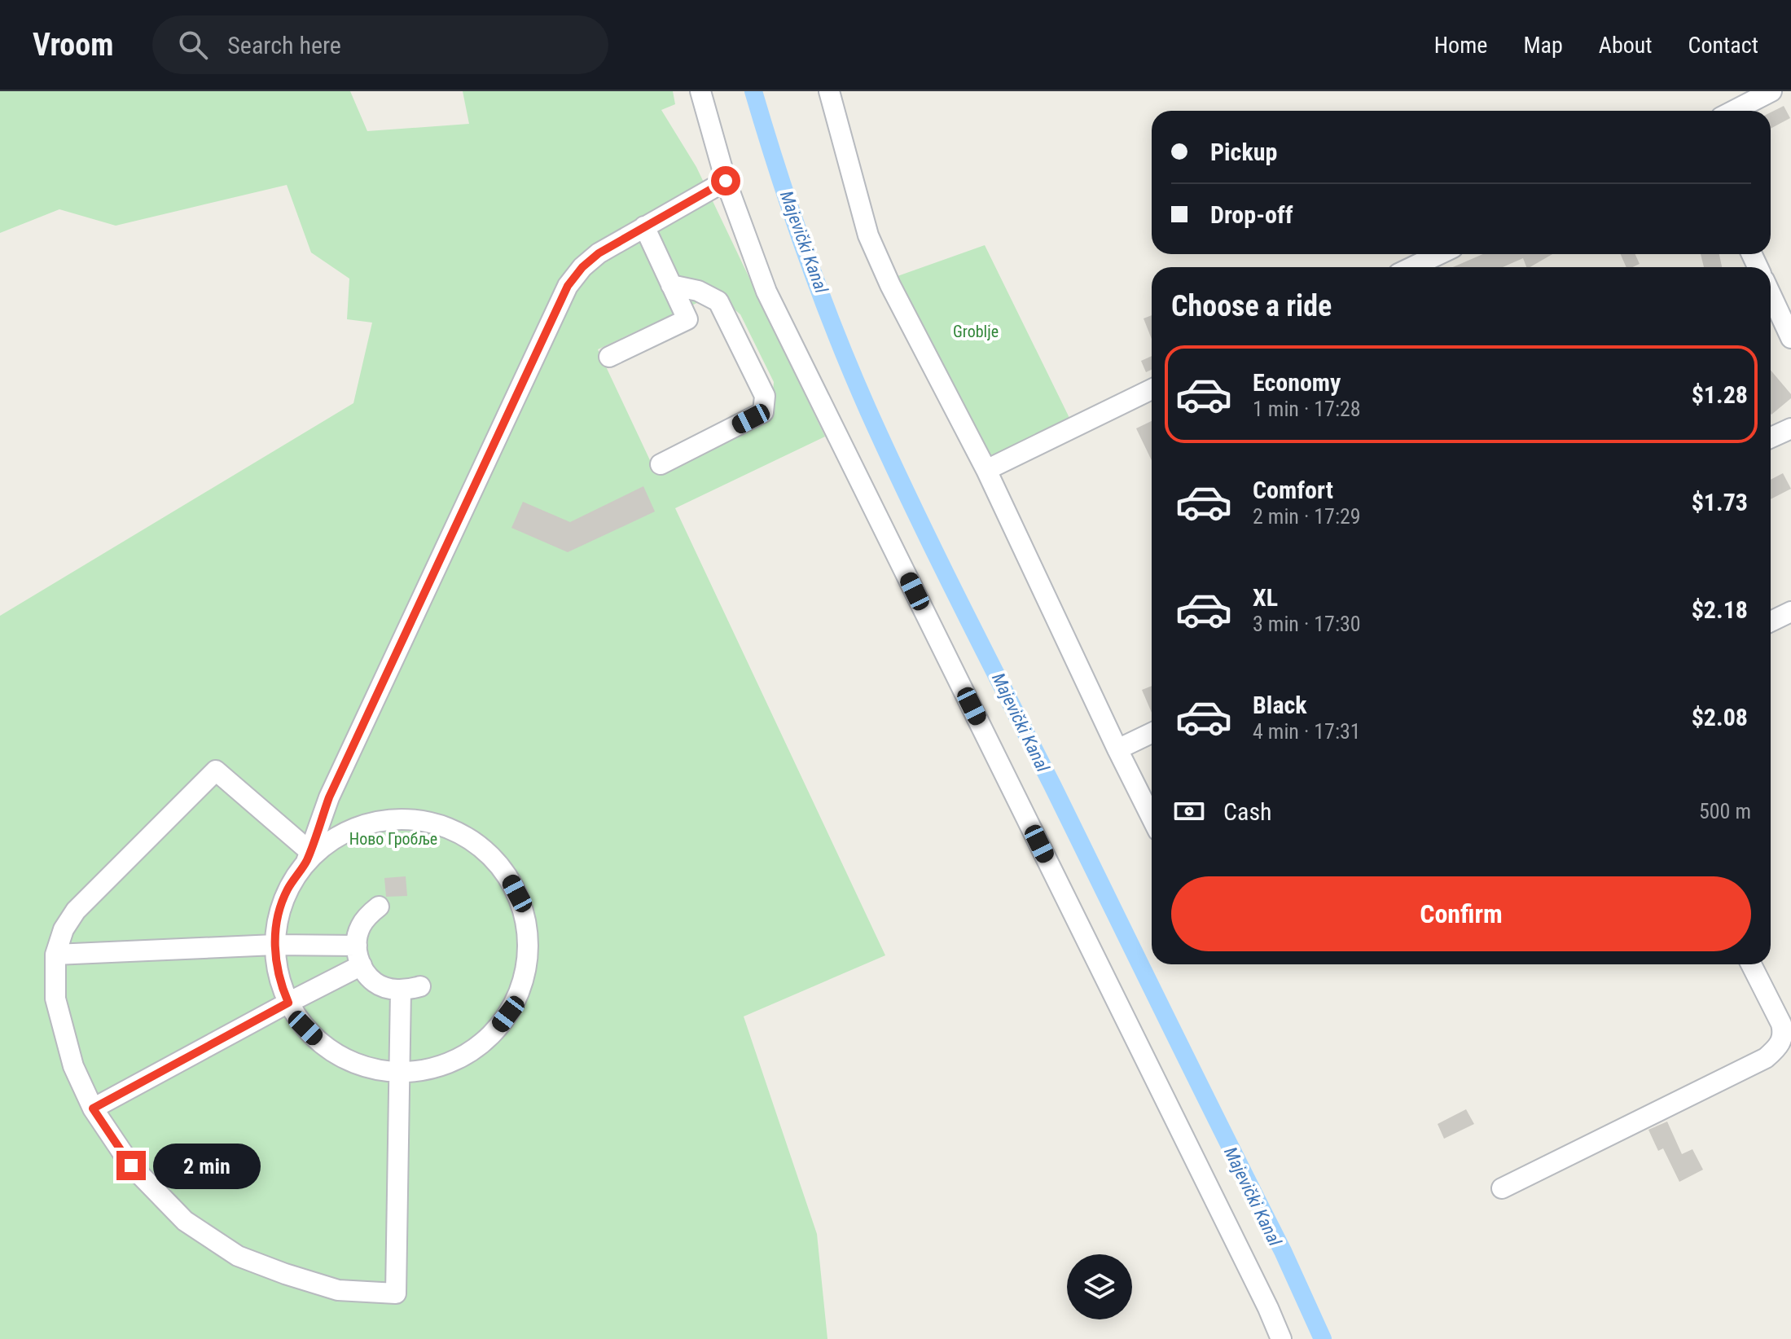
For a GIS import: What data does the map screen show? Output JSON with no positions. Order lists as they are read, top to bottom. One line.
{"water":["Majevički Kanal"],"parks":["Groblje","Ново Гробље"],"page":{"header":"Vroom","search":"Search here","nav":["Home","Map","About","Contact"],"banner":["Pickup","Drop-off"],"heading":"Choose a ride","list":[{"name":"Economy","note":"1 min · 17:28","value":"$1.28"},{"name":"Comfort","note":"2 min · 17:29","value":"$1.73"},{"name":"XL","note":"3 min · 17:30","value":"$2.18"},{"name":"Black","note":"4 min · 17:31","value":"$2.08"}],"pay":["Cash","500 m"],"buttons":"Confirm","bubble":"2 min"}}
